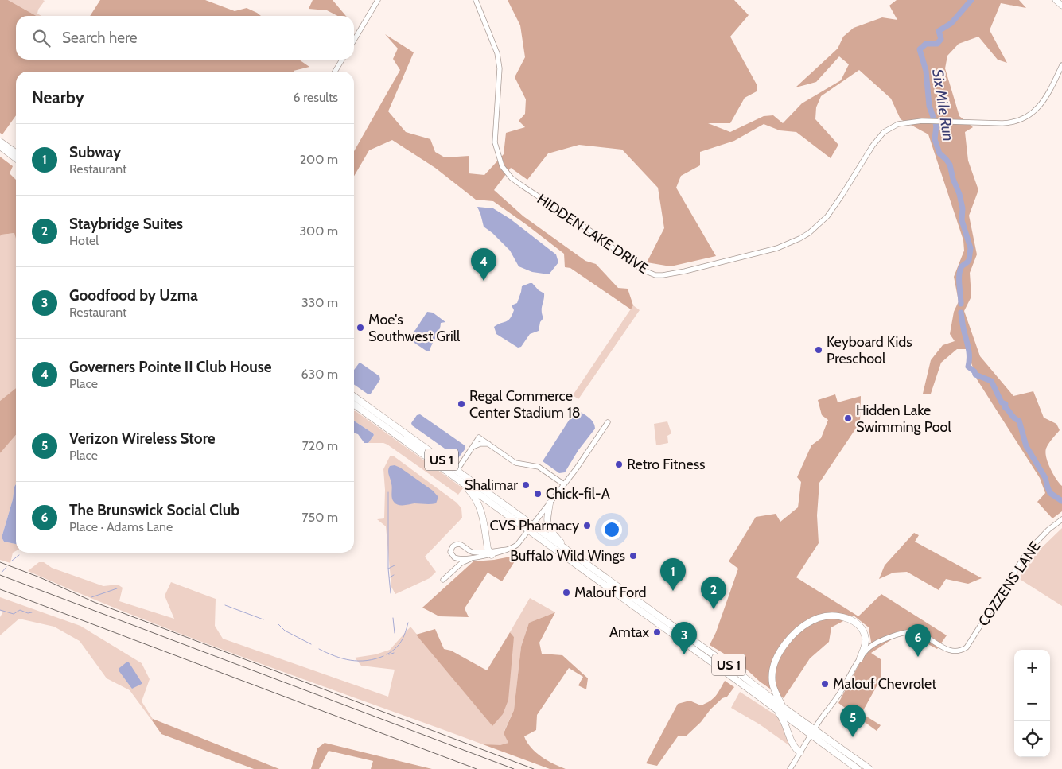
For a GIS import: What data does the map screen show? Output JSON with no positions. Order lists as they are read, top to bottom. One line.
{"streets":{"highway":["US 1"],"street":["HIDDEN LAKE DRIVE","COZZENS LANE"]},"water":["Six Mile Run"],"places":["Moe's Southwest Grill","Keyboard Kids Preschool","Regal Commerce Center Stadium 18","Hidden Lake Swimming Pool","Retro Fitness","Shalimar","Chick-fil-A","CVS Pharmacy","Buffalo Wild Wings","Malouf Ford","Amtax","Malouf Chevrolet"],"page":{"search":"Search here","heading":["Nearby","6 results"],"list":[{"mark":"1","name":"Subway","note":"Restaurant","value":"200 m"},{"mark":"2","name":"Staybridge Suites","note":"Hotel","value":"300 m"},{"mark":"3","name":"Goodfood by Uzma","note":"Restaurant","value":"330 m"},{"mark":"4","name":"Governers Pointe II Club House","note":"Place","value":"630 m"},{"mark":"5","name":"Verizon Wireless Store","note":"Place","value":"720 m"},{"mark":"6","name":"The Brunswick Social Club","note":"Place · Adams Lane","value":"750 m"}],"pins":["4","1","2","3","6","5"],"map_buttons":["+","−"]}}
